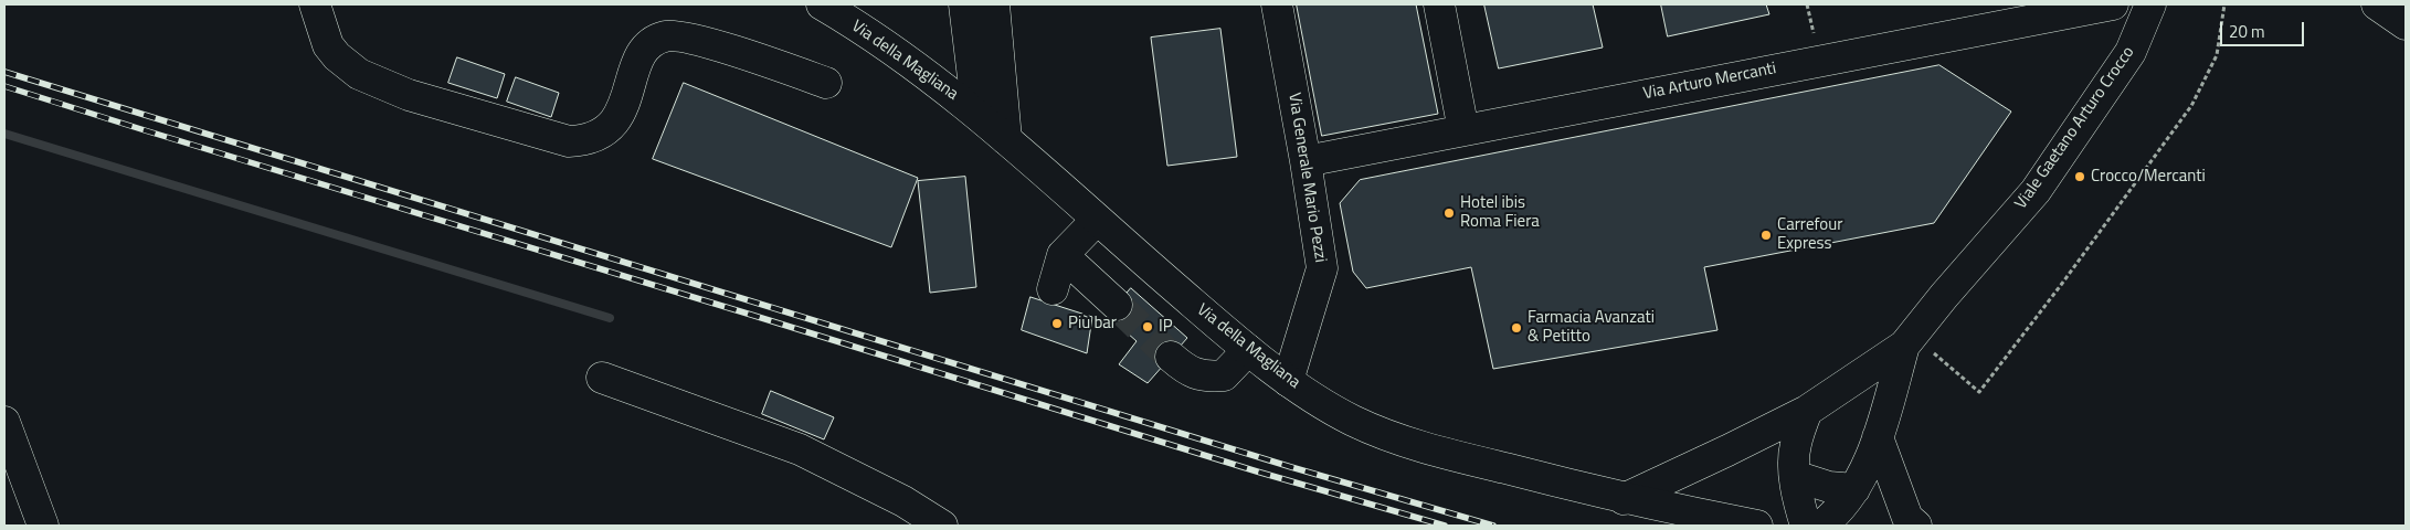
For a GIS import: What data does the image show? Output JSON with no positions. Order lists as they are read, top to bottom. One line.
{"streets":{"main road":["Via della Magliana","Via Arturo Mercanti","Viale Gaetano Arturo Crocco","Via Generale Mario Pezzi"]},"crossings":[["Via della Magliana","Viale Gaetano Arturo Crocco"],["Via della Magliana","Via Generale Mario Pezzi"],["Via Arturo Mercanti","Via Generale Mario Pezzi"]],"places":["Crocco/Mercanti","Hotel ibis Roma Fiera","Carrefour Express","Più bar","IP","Farmacia Avanzati & Petitto"],"scale_bar":"20 m"}
